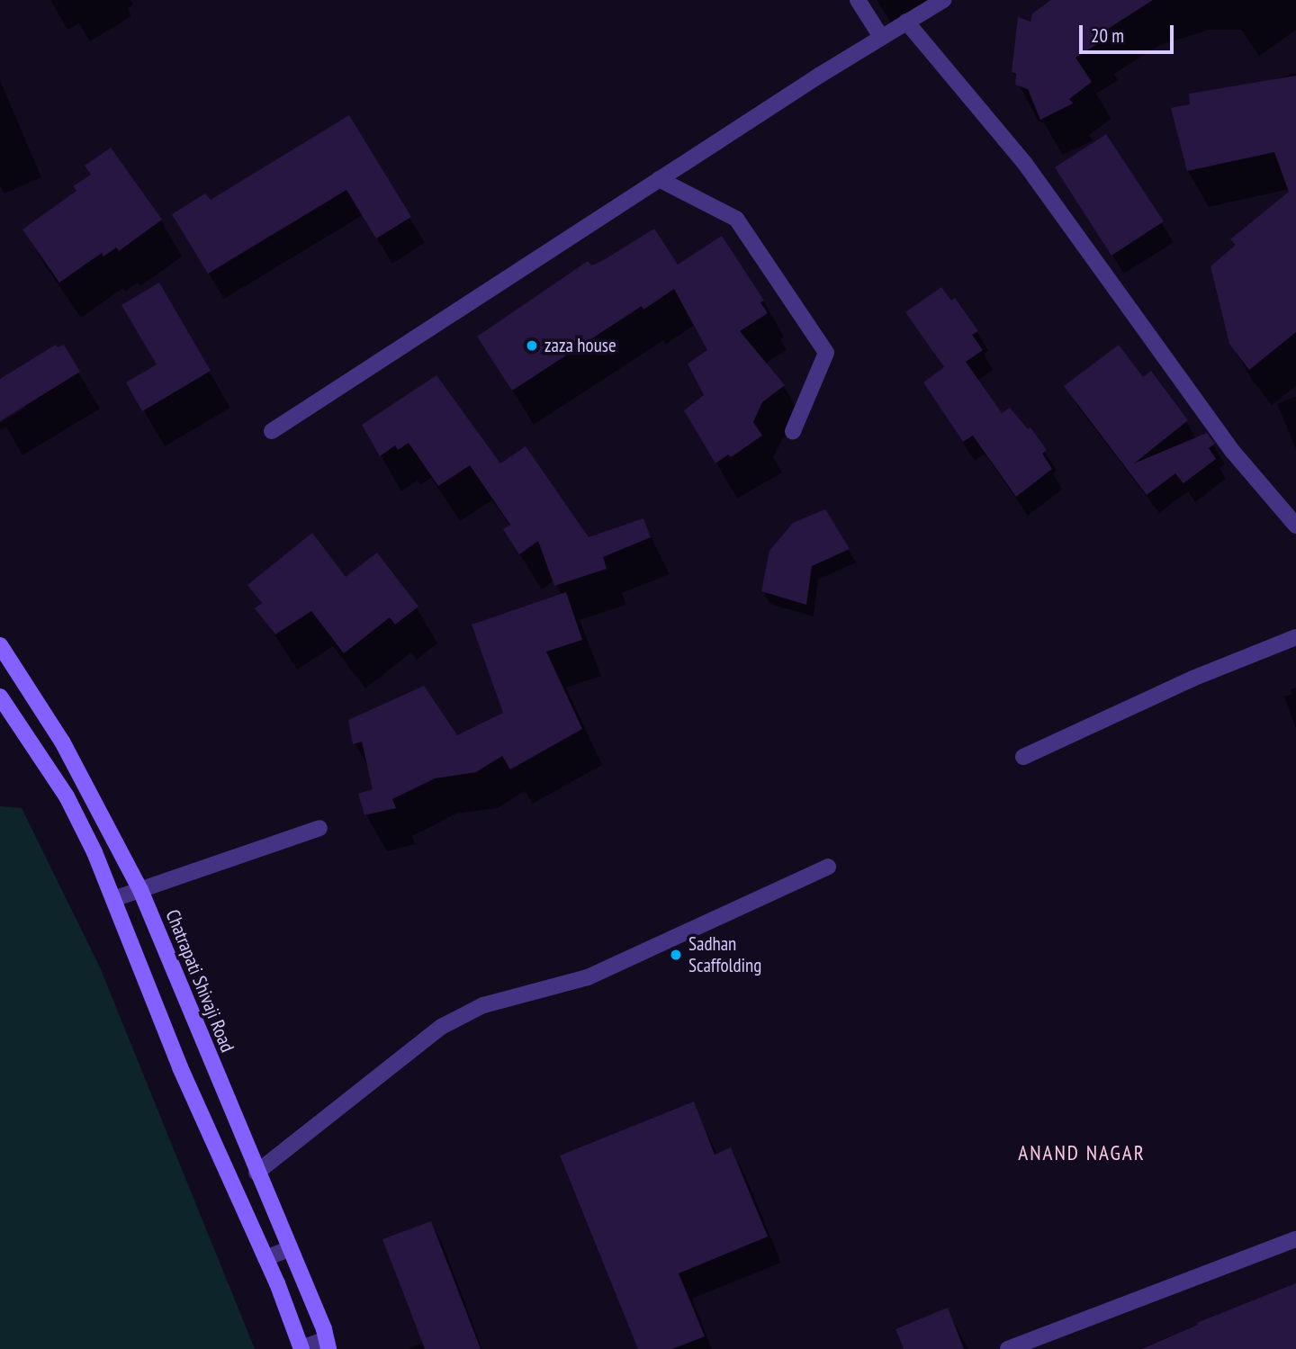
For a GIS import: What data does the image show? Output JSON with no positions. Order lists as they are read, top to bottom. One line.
{"streets":{"main road":["Chatrapati Shivaji Road"]},"districts":["ANAND NAGAR"],"places":["zaza house","Sadhan Scaffolding"],"scale_bar":"20 m"}
